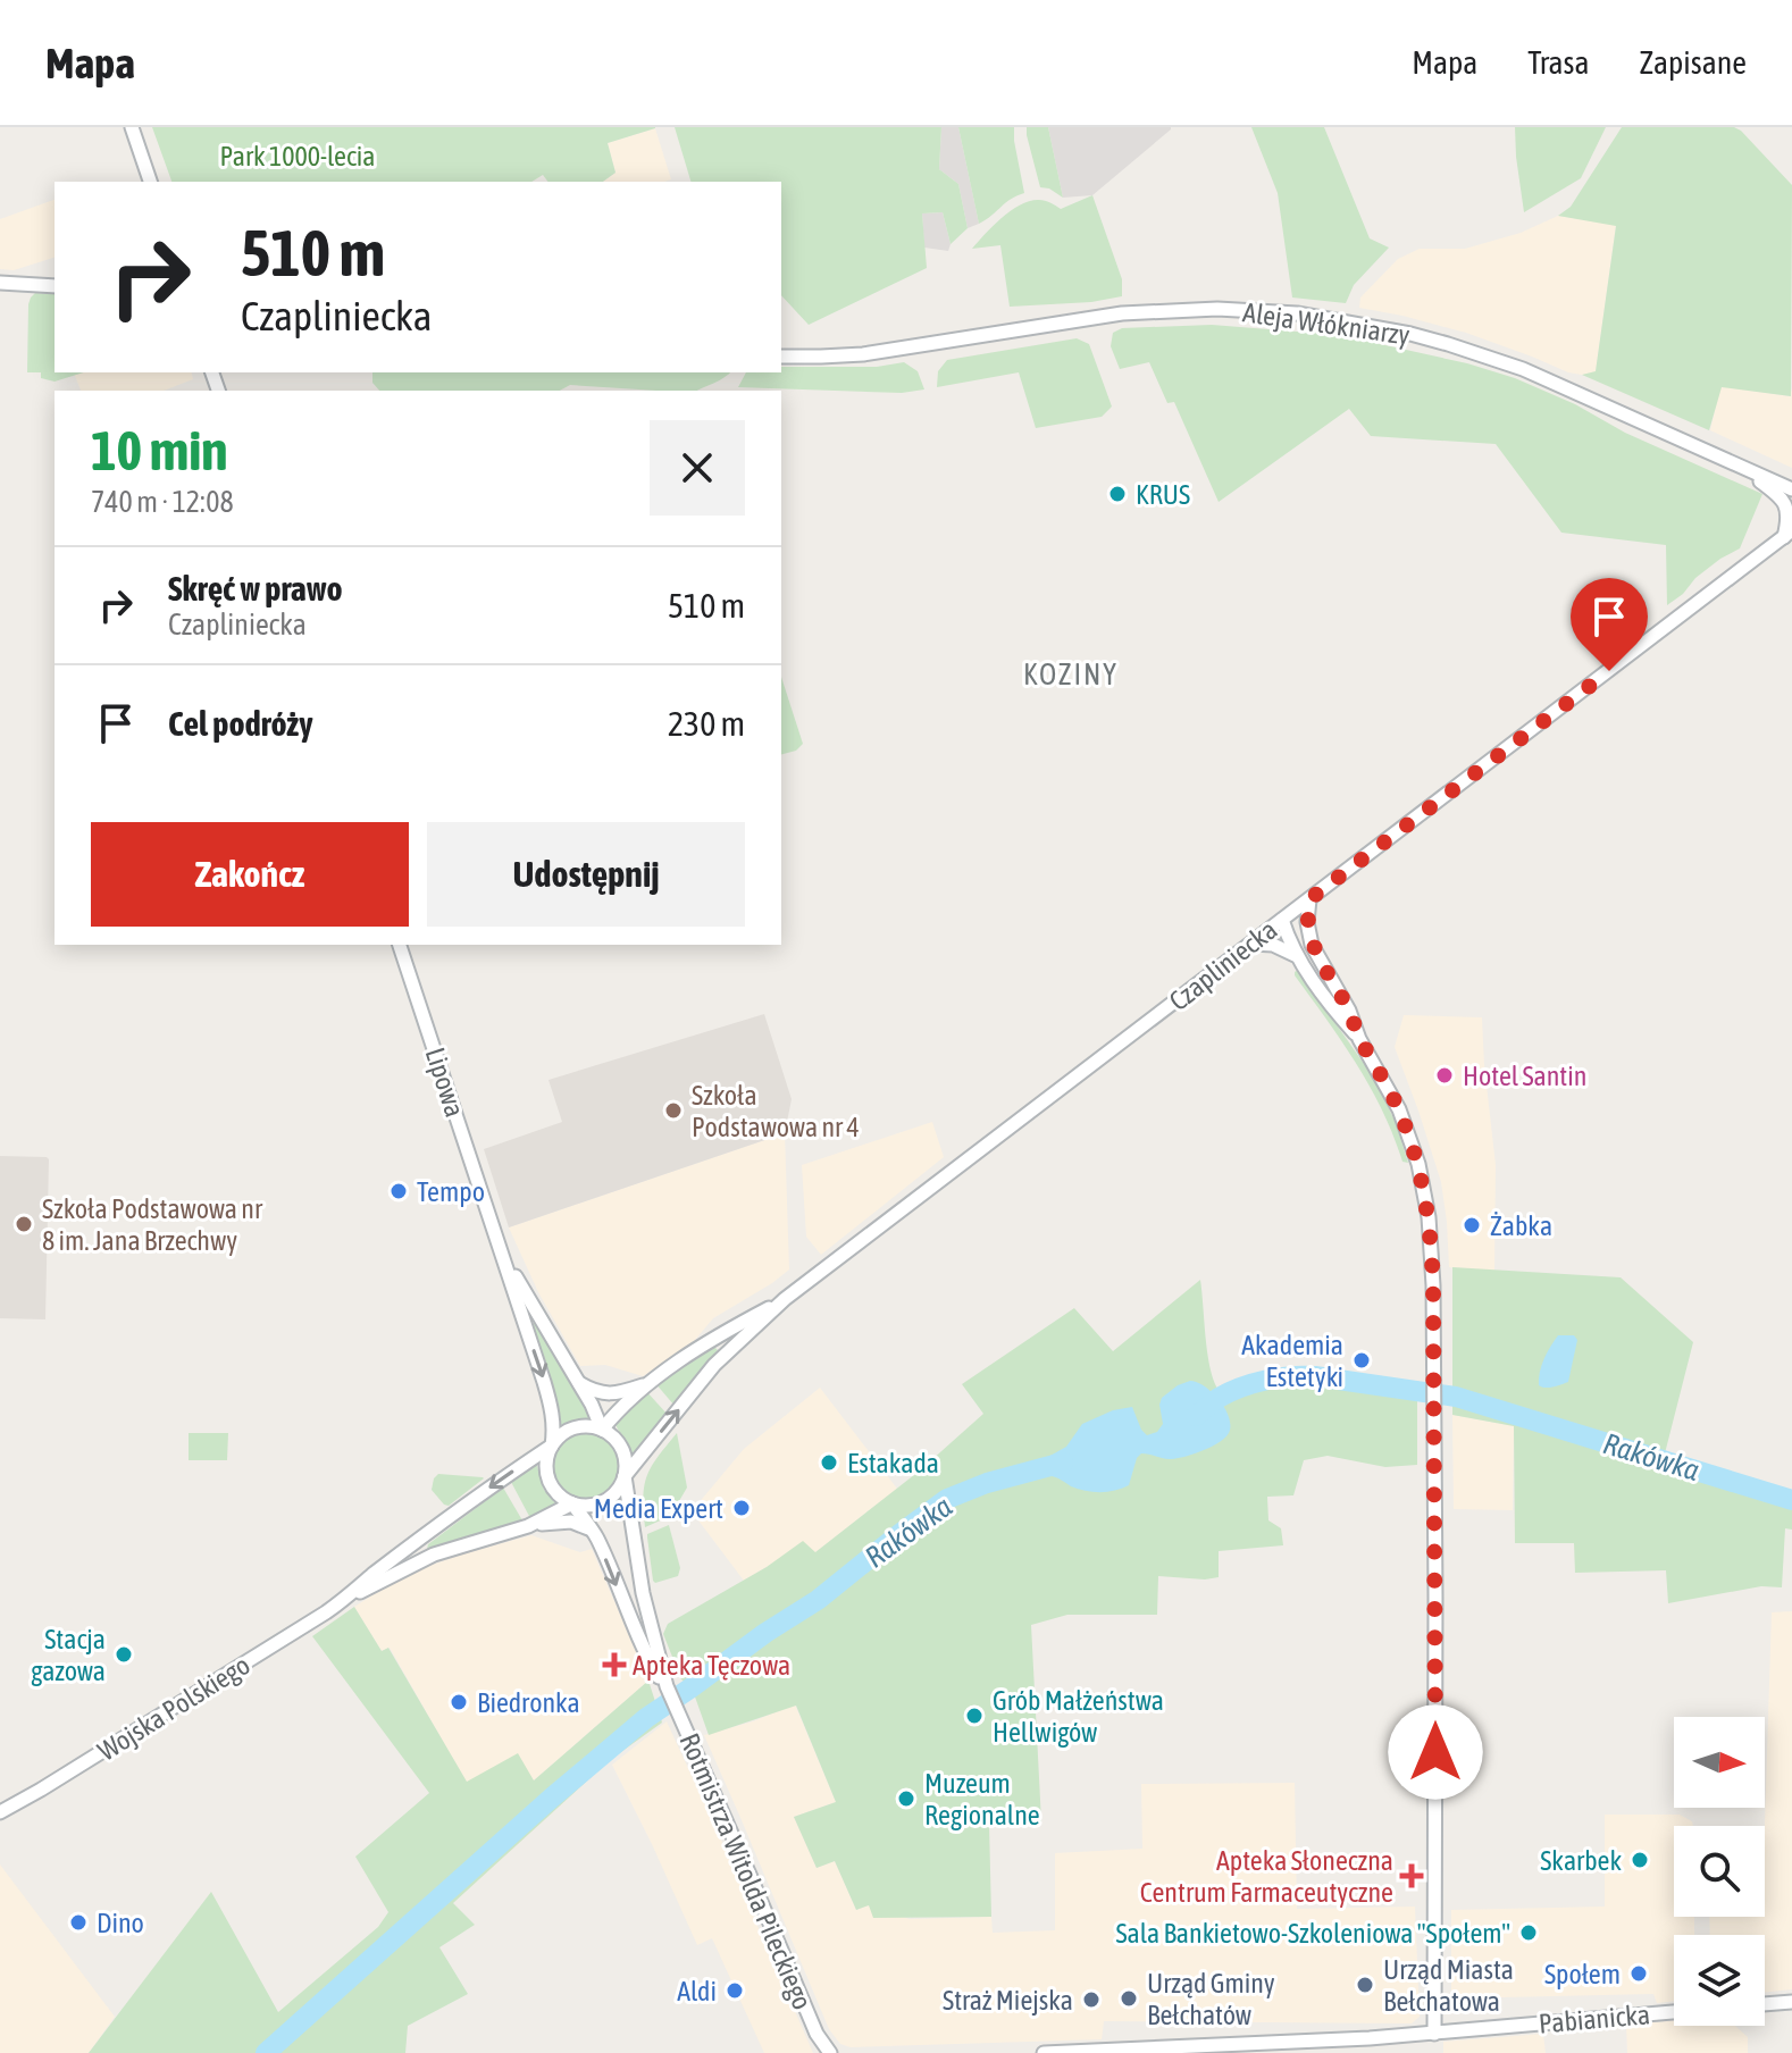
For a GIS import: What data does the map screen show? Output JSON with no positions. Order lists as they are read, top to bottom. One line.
{"streets":{"street":["Aleja Włókniarzy","Czapliniecka","Lipowa","Wojska Polskiego","Rotmistrza Witolda Pileckiego","Pabianicka"]},"crossings":[["Czapliniecka","Lipowa"],["Czapliniecka","Wojska Polskiego"],["Czapliniecka","Rotmistrza Witolda Pileckiego"],["Lipowa","Wojska Polskiego"],["Lipowa","Rotmistrza Witolda Pileckiego"],["Wojska Polskiego","Rotmistrza Witolda Pileckiego"]],"districts":["KOZINY"],"water":["Rakówka"],"parks":["Park 1000-lecia"],"places":{"other":["KRUS","Hotel Santin","Szkoła Podstawowa nr 4","Tempo","Szkoła Podstawowa nr 8 im. Jana Brzechwy","Żabka","Akademia Estetyki","Estakada","Media Expert","Stacja gazowa","Biedronka","Grób Małżeństwa Hellwigów","Muzeum Regionalne","Skarbek","Dino","Sala Bankietowo-Szkoleniowa \"Społem\"","Społem","Urząd Miasta Bełchatowa","Aldi","Urząd Gminy Bełchatów","Straż Miejska"],"health":["Apteka Tęczowa","Apteka Słoneczna Centrum Farmaceutyczne"]},"north":"right","page":{"header":"Mapa","nav":["Mapa","Trasa","Zapisane"],"turn":["510 m","Czapliniecka"],"heading":["10 min","740 m · 12:08"],"list":[{"name":"Skręć w prawo","note":"Czapliniecka","value":"510 m"},{"name":"Cel podróży","value":"230 m"}],"buttons":["Zakończ","Udostępnij"]}}
